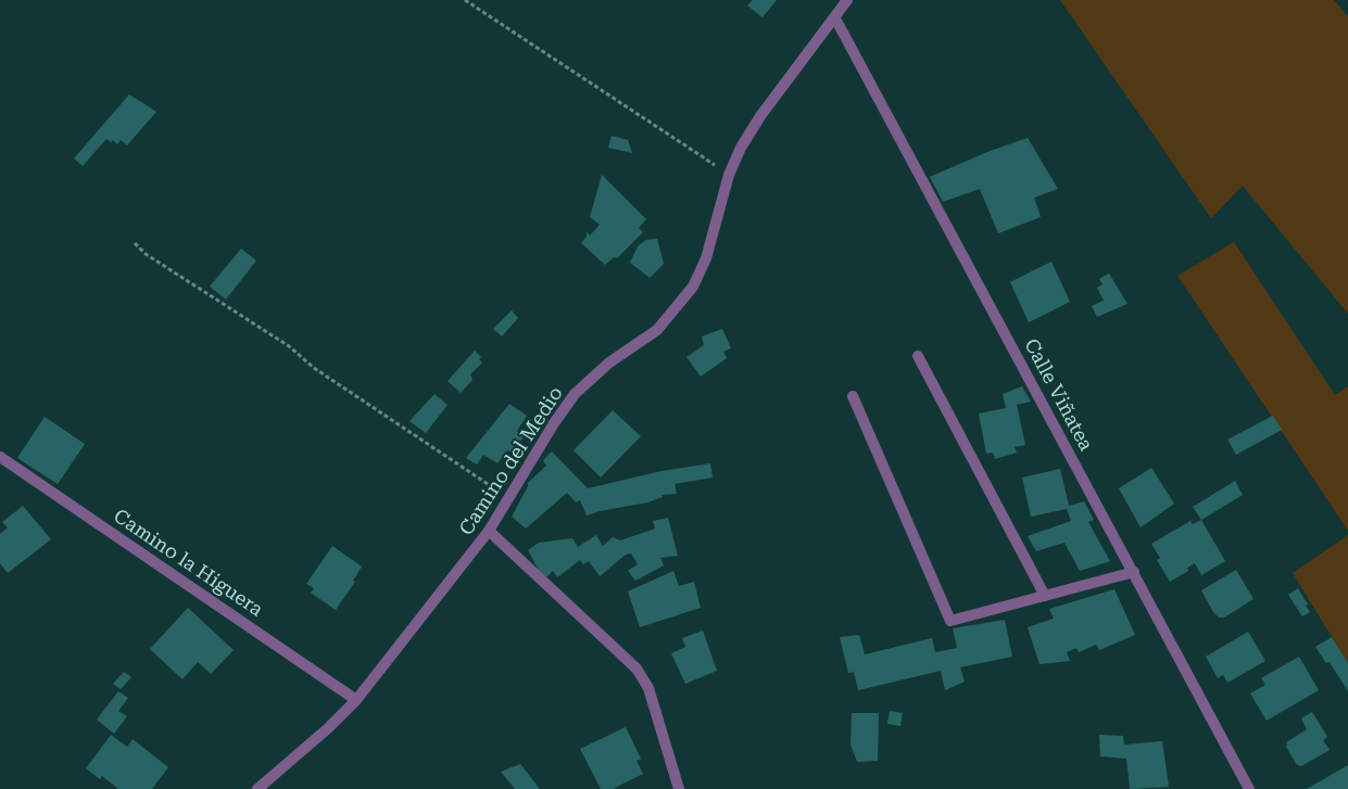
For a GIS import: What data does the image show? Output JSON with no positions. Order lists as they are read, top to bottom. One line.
{"streets":{"street":["Calle Viñatea","Camino del Medio","Camino la Higuera"]},"crossings":[["Calle Viñatea","Camino del Medio"],["Camino del Medio","Camino la Higuera"]]}
